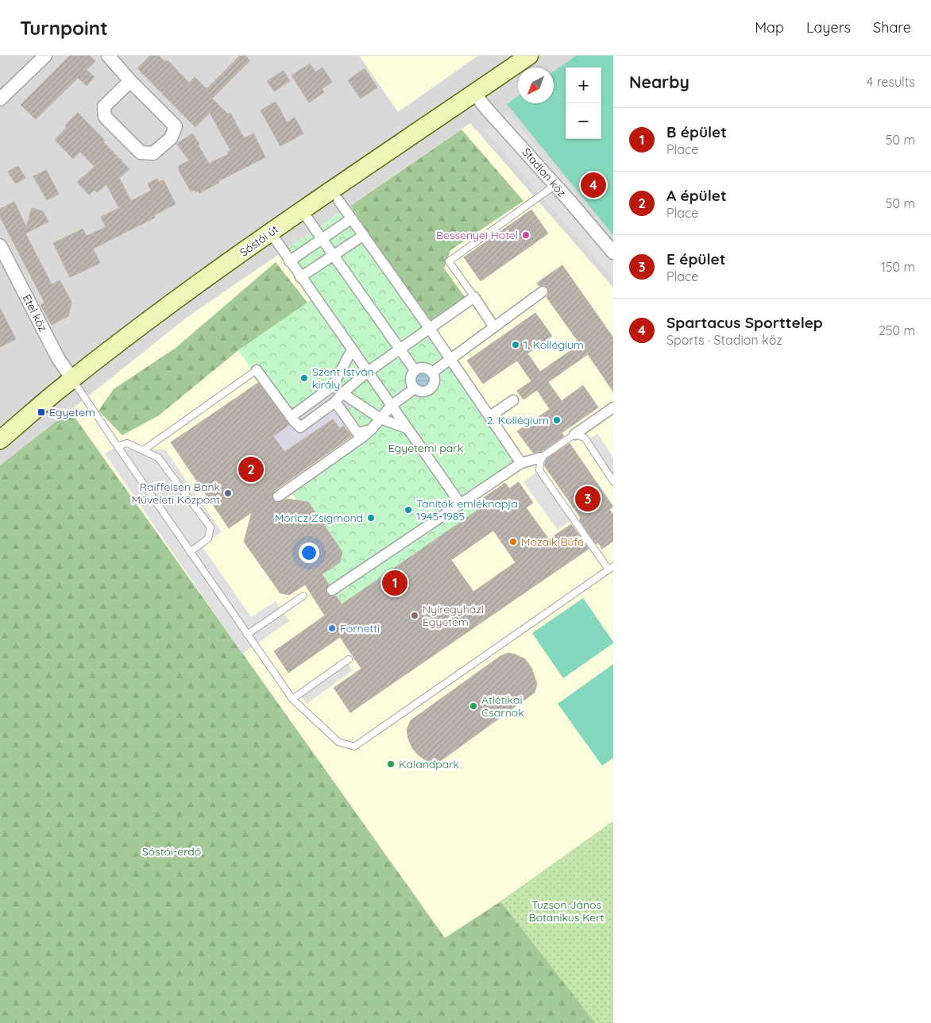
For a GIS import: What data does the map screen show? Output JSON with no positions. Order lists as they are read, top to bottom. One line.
{"streets":{"main road":["Sóstói út"],"street":["Stadion köz","Etel köz"]},"crossings":[["Stadion köz","Sóstói út"],["Sóstói út","Etel köz"]],"parks":["Egyetemi park","Sóstói-erdő","Tuzson János Botanikus Kert"],"places":{"other":["Bessenyei Hotel","1. Kollégium","Szent István király","2. Kollégium","Raiffeisen Bank Műveleti Központ","Tanítók emléknapja 1945-1985","Móricz Zsigmond","Mozaik Büfé","Nyíregyházi Egyetem","Fornetti","Atlétikai Csarnok","Kalandpark"],"transit":["Egyetem"]},"north":"bottom left","page":{"header":"Turnpoint","nav":["Map","Layers","Share"],"heading":["Nearby","4 results"],"map_buttons":["+","−"],"list":[{"mark":"1","name":"B épület","note":"Place","value":"50 m"},{"mark":"2","name":"A épület","note":"Place","value":"50 m"},{"mark":"3","name":"E épület","note":"Place","value":"150 m"},{"mark":"4","name":"Spartacus Sporttelep","note":"Sports · Stadion köz","value":"250 m"}],"pins":["4","2","3","1"]}}
